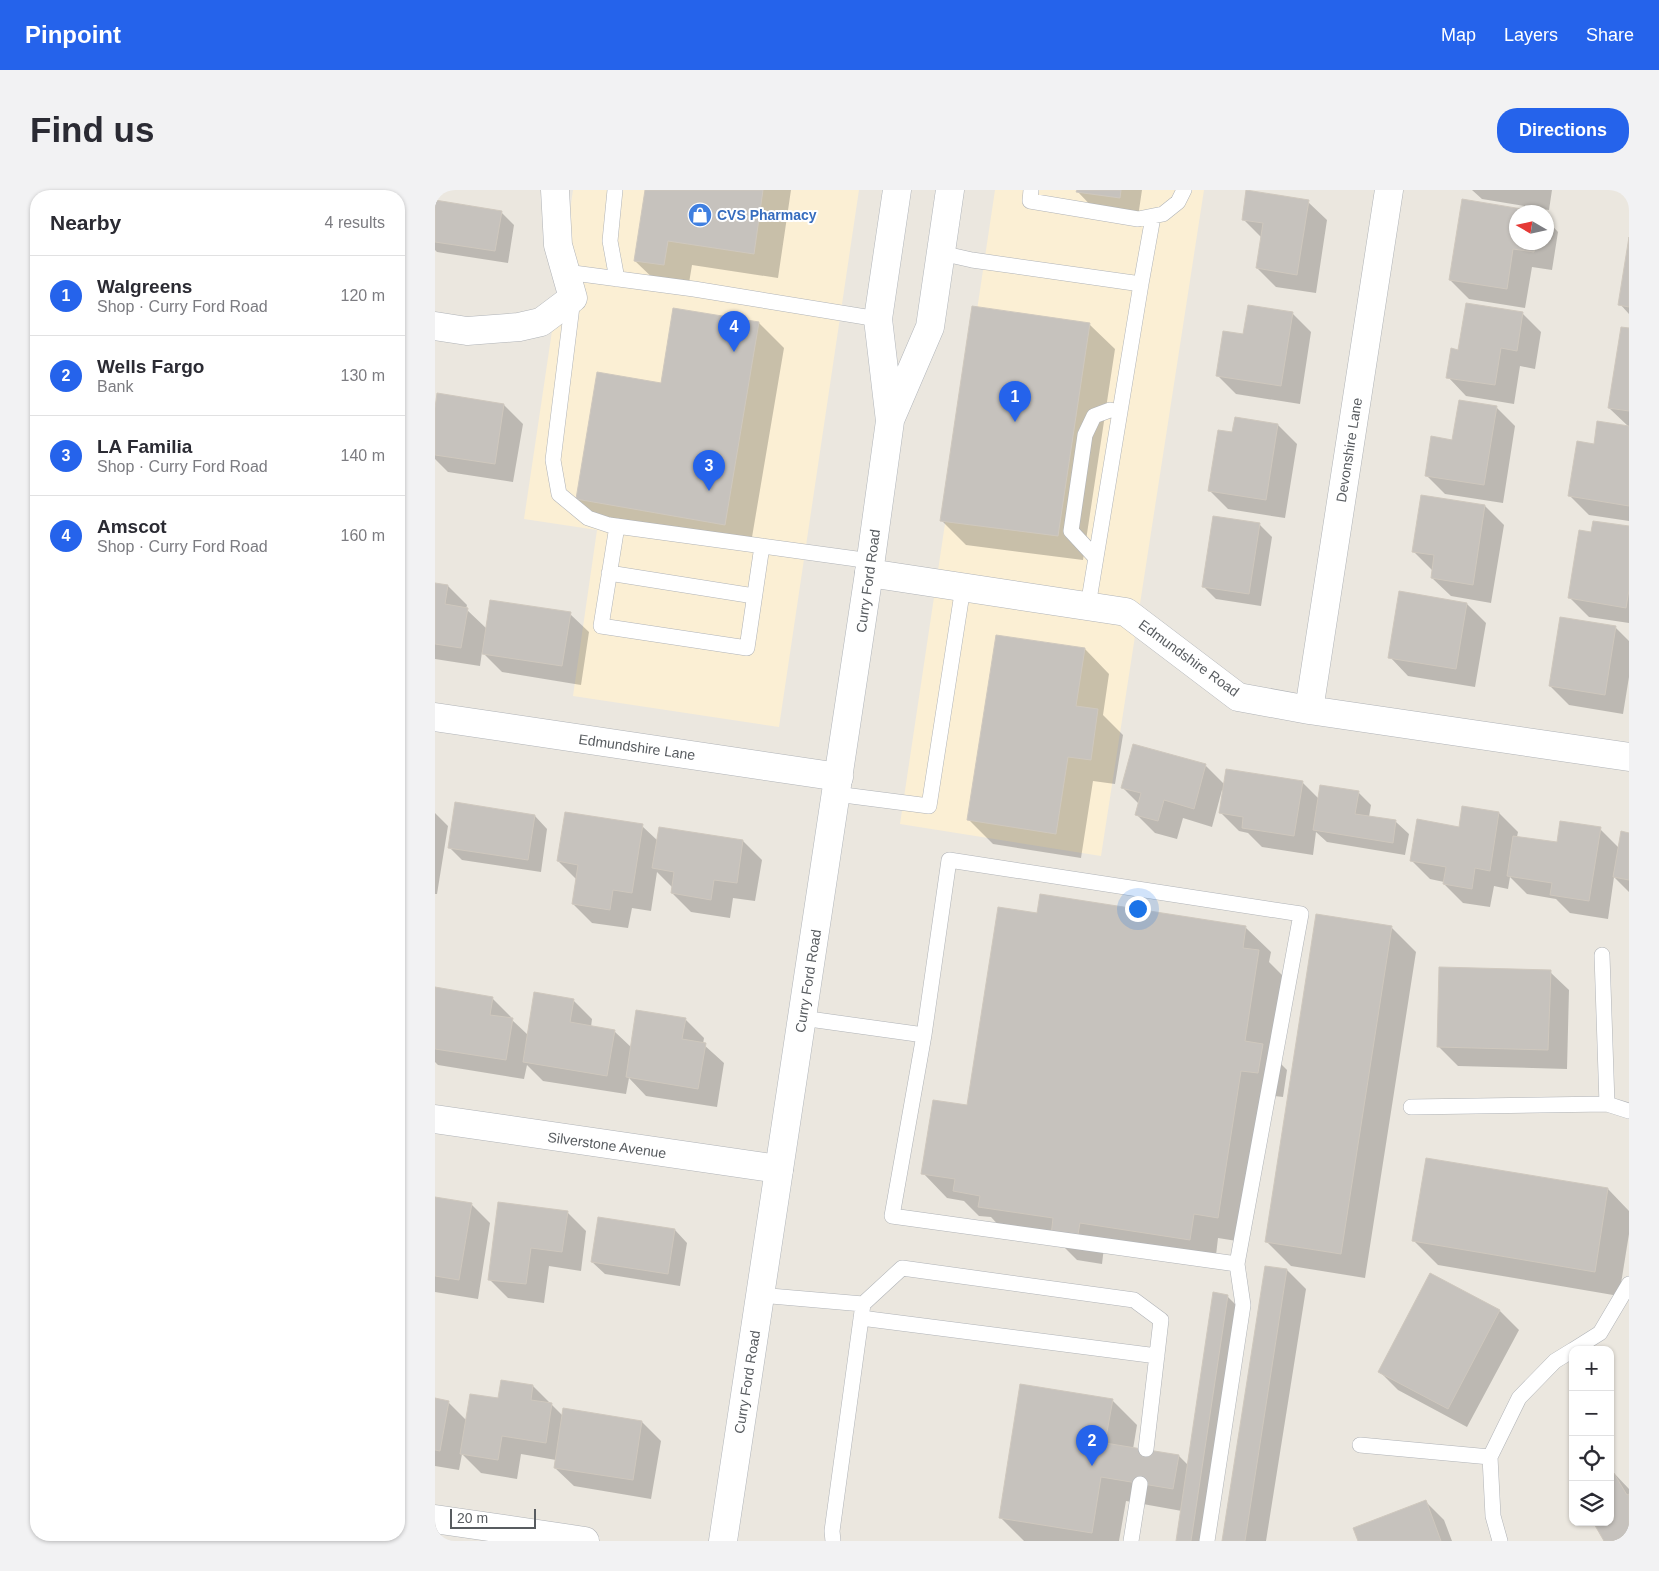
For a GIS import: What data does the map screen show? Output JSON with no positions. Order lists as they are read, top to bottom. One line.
{"streets":{"street":["Devonshire Lane","Curry Ford Road","Edmundshire Road","Edmundshire Lane","Silverstone Avenue"]},"crossings":[["Devonshire Lane","Edmundshire Road"],["Curry Ford Road","Edmundshire Road"],["Curry Ford Road","Edmundshire Lane"],["Curry Ford Road","Silverstone Avenue"]],"places":{"shop":["CVS Pharmacy"]},"scale_bar":"20 m","north":"left","page":{"header":"Pinpoint","nav":["Map","Layers","Share"],"buttons":"Directions","title":"Find us","heading":["Nearby","4 results"],"list":[{"mark":"1","name":"Walgreens","note":"Shop · Curry Ford Road","value":"120 m"},{"mark":"2","name":"Wells Fargo","note":"Bank","value":"130 m"},{"mark":"3","name":"LA Familia","note":"Shop · Curry Ford Road","value":"140 m"},{"mark":"4","name":"Amscot","note":"Shop · Curry Ford Road","value":"160 m"}],"pins":["4","1","3","2"],"map_buttons":["+","−"],"scale":"20 m"}}
